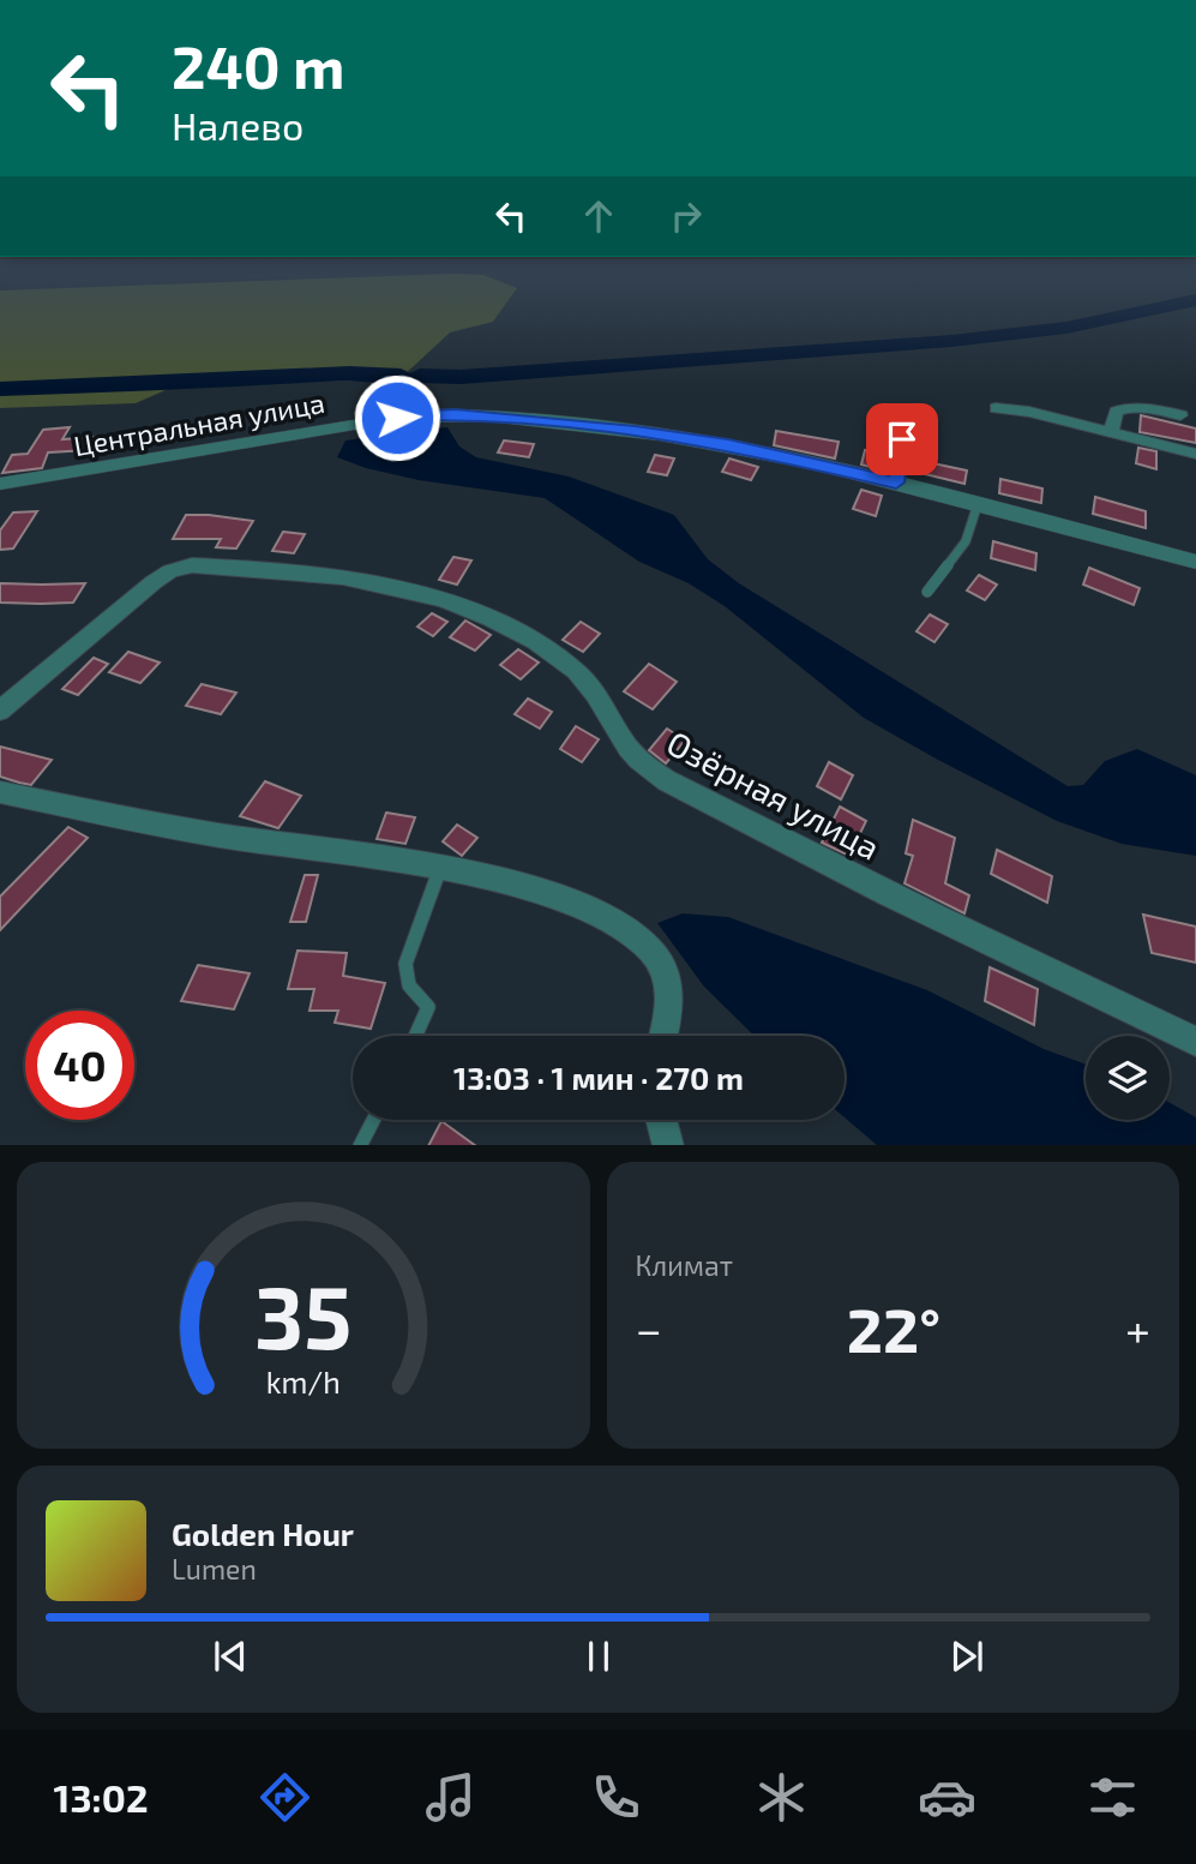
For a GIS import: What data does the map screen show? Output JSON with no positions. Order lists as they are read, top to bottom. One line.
{"streets":{"street":["Центральная улица","Озёрная улица"]},"page":{"turn":["240 m","Налево"],"limit":"40","trip":"13:03 · 1 мин · 270 m","tile":"Климат","heat":["−","22°","+"],"song":["Golden Hour","Lumen"],"tabs":"13:02","gauge":["35","km/h"]}}
